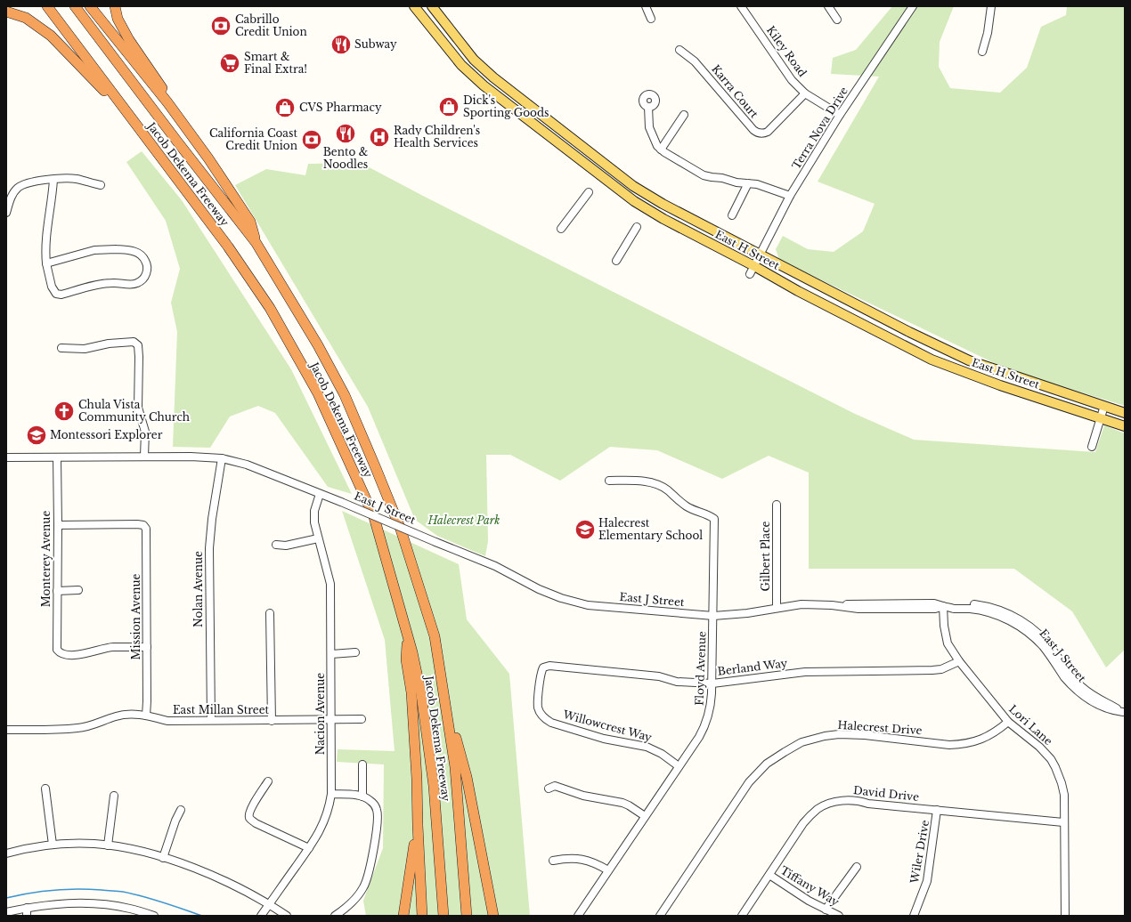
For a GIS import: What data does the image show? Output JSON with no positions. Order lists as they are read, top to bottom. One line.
{"streets":{"highway":["Jacob Dekema Freeway"],"main road":["East H Street"],"street":["Kiley Road","Karra Court","Terra Nova Drive","East J Street","Gilbert Place","Monterey Avenue","Nolan Avenue","Mission Avenue","Berland Way","Floyd Avenue","East Millan Street","Nacion Avenue","Lori Lane","Willowcrest Way","Halecrest Drive","David Drive","Wiler Drive","Tiffany Way"]},"crossings":[["Kiley Road","Karra Court"],["Kiley Road","Terra Nova Drive"],["Terra Nova Drive","East H Street"],["East J Street","Gilbert Place"],["East J Street","Monterey Avenue"],["East J Street","Nolan Avenue"],["East J Street","Floyd Avenue"],["East J Street","Nacion Avenue"],["East J Street","Lori Lane"],["Monterey Avenue","Mission Avenue"],["Nolan Avenue","East Millan Street"],["Mission Avenue","East Millan Street"],["Berland Way","Floyd Avenue"],["Berland Way","Lori Lane"],["Berland Way","Willowcrest Way"],["Floyd Avenue","Willowcrest Way"],["East Millan Street","Nacion Avenue"],["Lori Lane","Halecrest Drive"],["Lori Lane","David Drive"],["David Drive","Wiler Drive"],["David Drive","Tiffany Way"]],"parks":["Halecrest Park"],"places":{"bank":["Cabrillo Credit Union","California Coast Credit Union"],"restaurant":["Subway","Bento & Noodles"],"supermarket":["Smart & Final Extra!"],"shop":["Dick's Sporting Goods","CVS Pharmacy"],"hospital":["Rady Children's Health Services"],"church":["Chula Vista Community Church"],"school or university":["Montessori Explorer","Halecrest Elementary School"]}}
